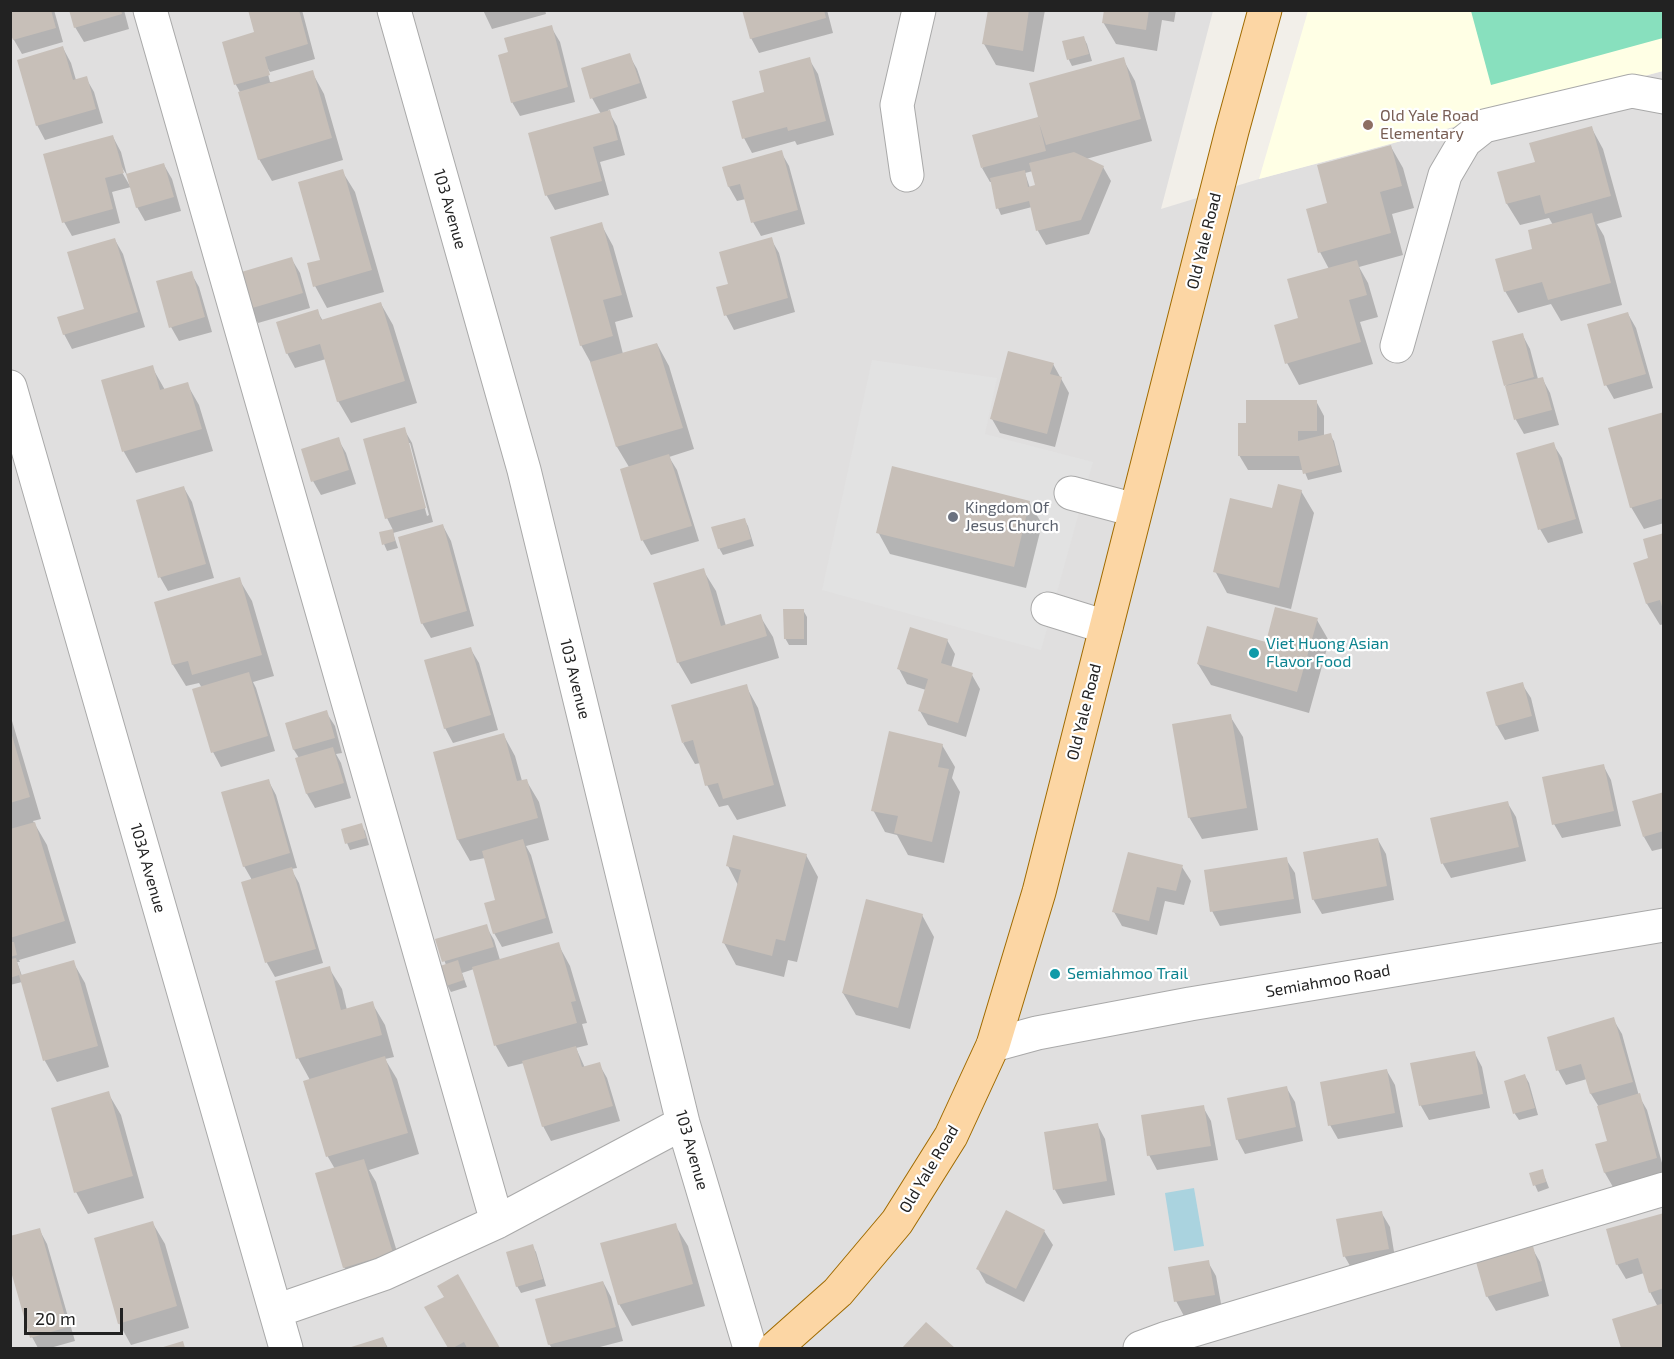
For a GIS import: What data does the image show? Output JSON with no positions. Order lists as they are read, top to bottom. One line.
{"streets":{"main road":["Old Yale Road"],"street":["103 Avenue","103A Avenue","Semiahmoo Road"]},"crossings":[["Old Yale Road","Semiahmoo Road"]],"places":["Old Yale Road Elementary","Kingdom Of Jesus Church","Viet Huong Asian Flavor Food","Semiahmoo Trail"],"scale_bar":"20 m"}
